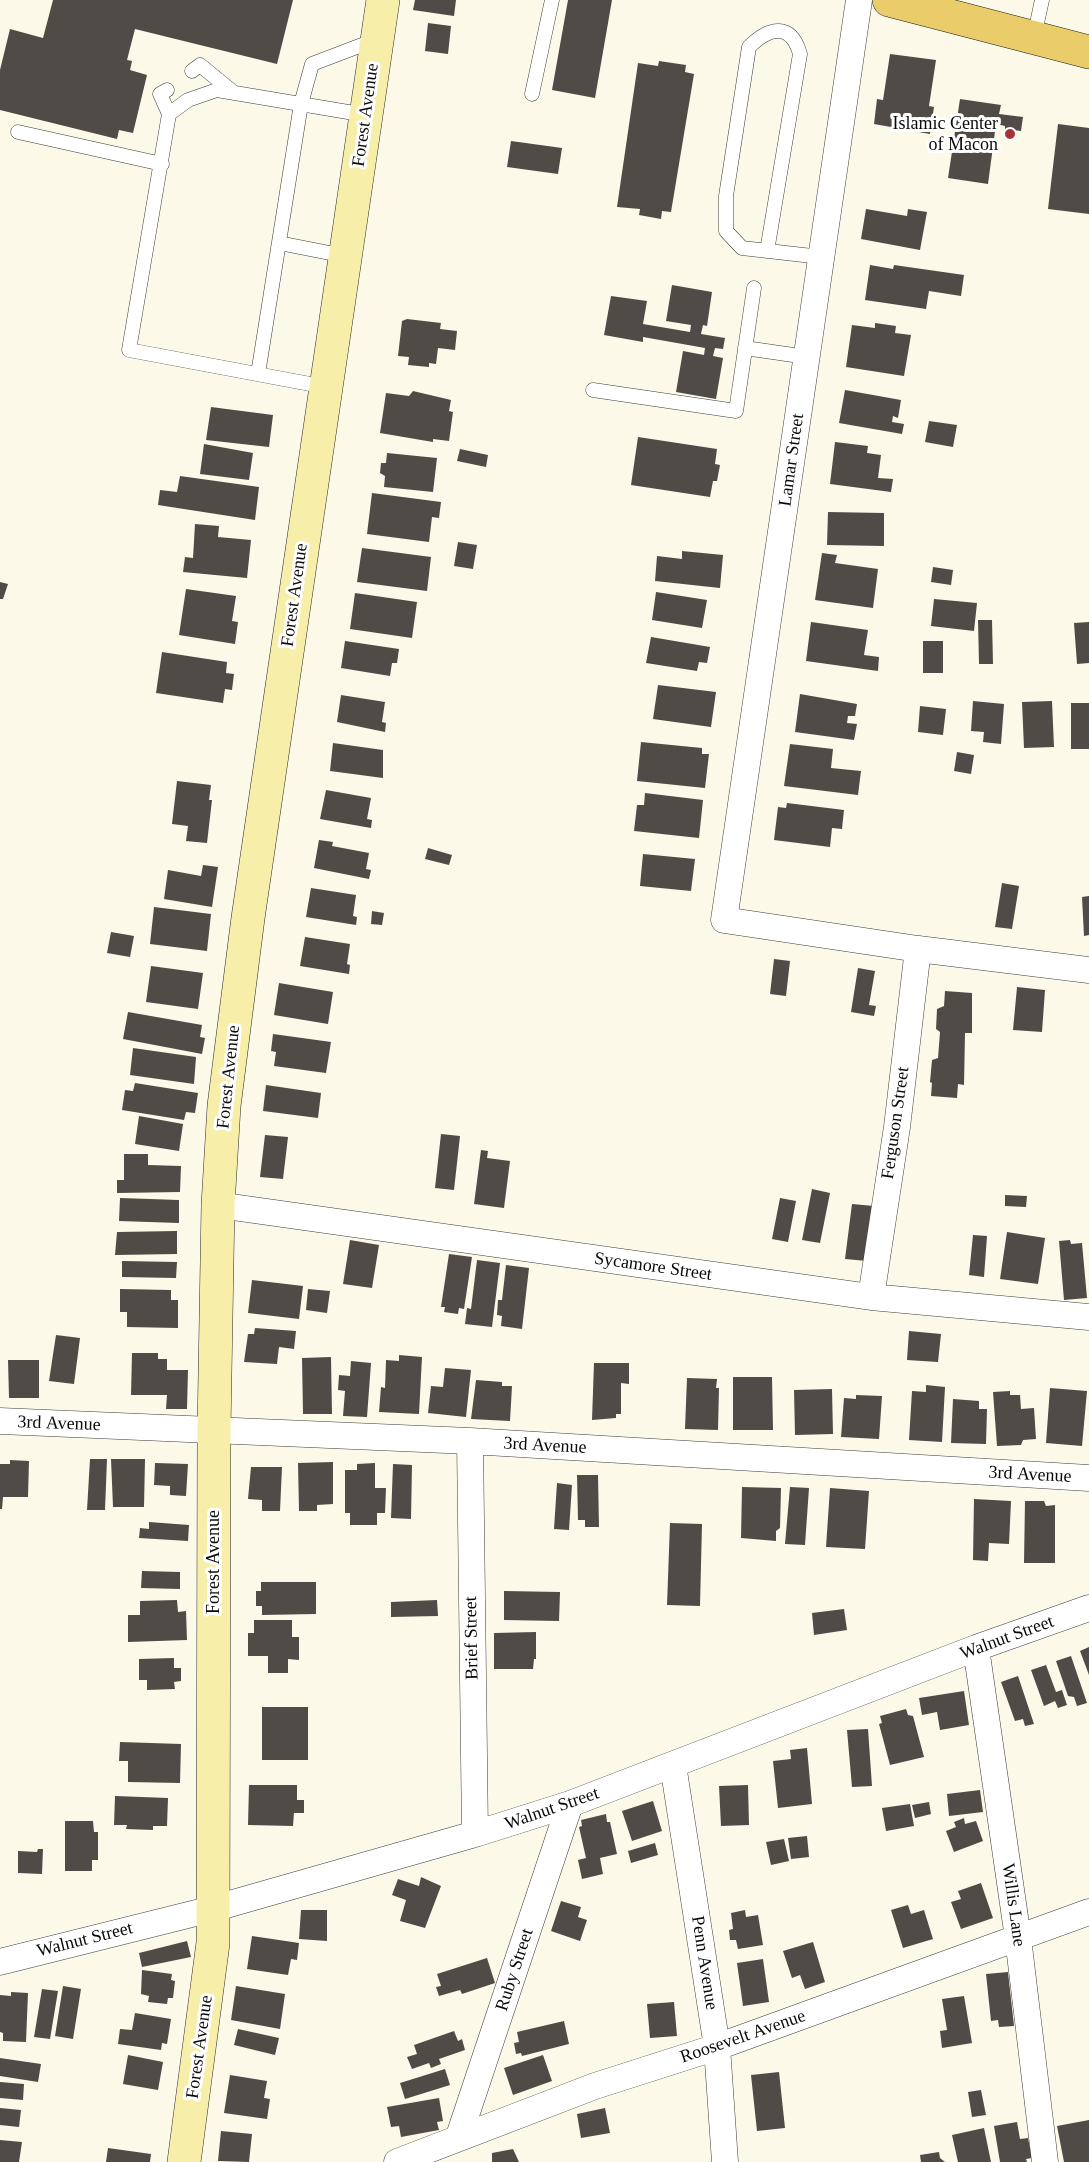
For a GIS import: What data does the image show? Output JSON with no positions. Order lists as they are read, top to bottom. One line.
{"streets":{"street":["Forest Avenue","Lamar Street","Ferguson Street","Sycamore Street","3rd Avenue","Brief Street","Walnut Street","Willis Lane","Penn Avenue","Ruby Street","Roosevelt Avenue"]},"crossings":[["Forest Avenue","Sycamore Street"],["Forest Avenue","3rd Avenue"],["Forest Avenue","Walnut Street"],["Lamar Street","Ferguson Street"],["Ferguson Street","Sycamore Street"],["3rd Avenue","Brief Street"],["Brief Street","Walnut Street"],["Walnut Street","Willis Lane"],["Walnut Street","Penn Avenue"],["Walnut Street","Ruby Street"],["Willis Lane","Roosevelt Avenue"],["Penn Avenue","Roosevelt Avenue"],["Ruby Street","Roosevelt Avenue"]],"places":["Islamic Center of Macon"]}
